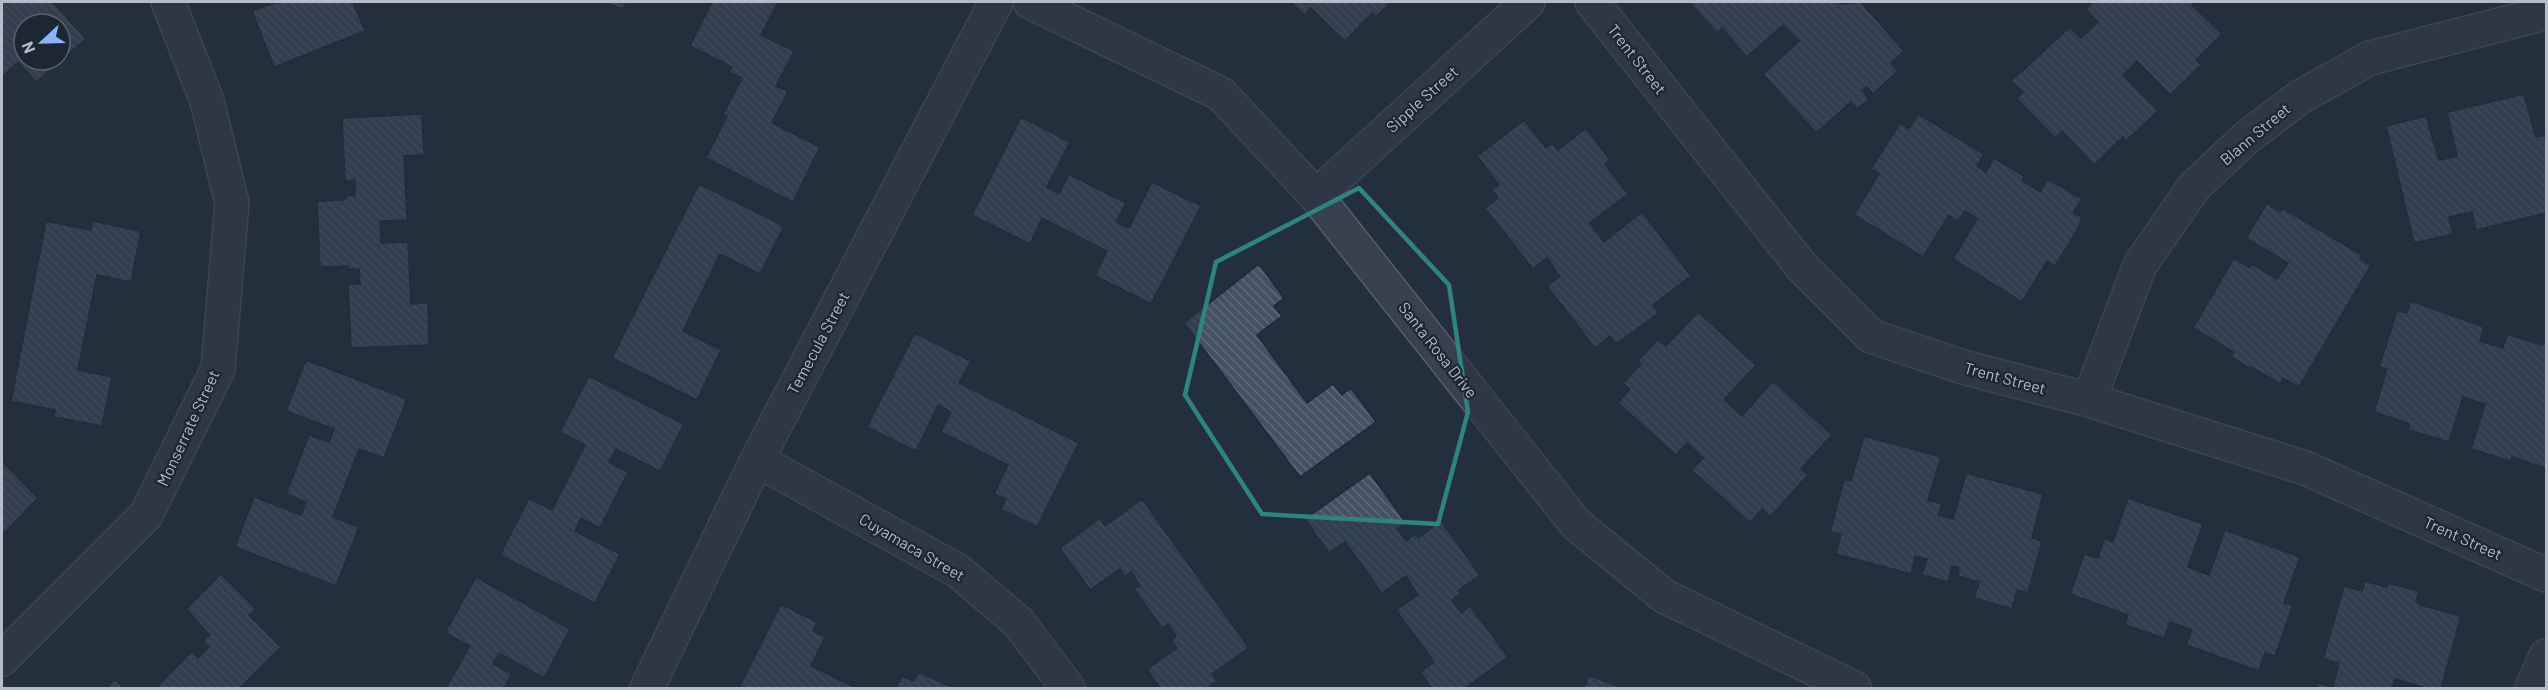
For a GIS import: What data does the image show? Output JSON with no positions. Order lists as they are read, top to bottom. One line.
{"streets":{"street":["Trent Street","Sipple Street","Blann Street","Temecula Street","Santa Rosa Drive","Monserrate Street","Cuyamaca Street"]},"crossings":[["Trent Street","Blann Street"],["Sipple Street","Santa Rosa Drive"],["Temecula Street","Cuyamaca Street"]],"north":"left"}
